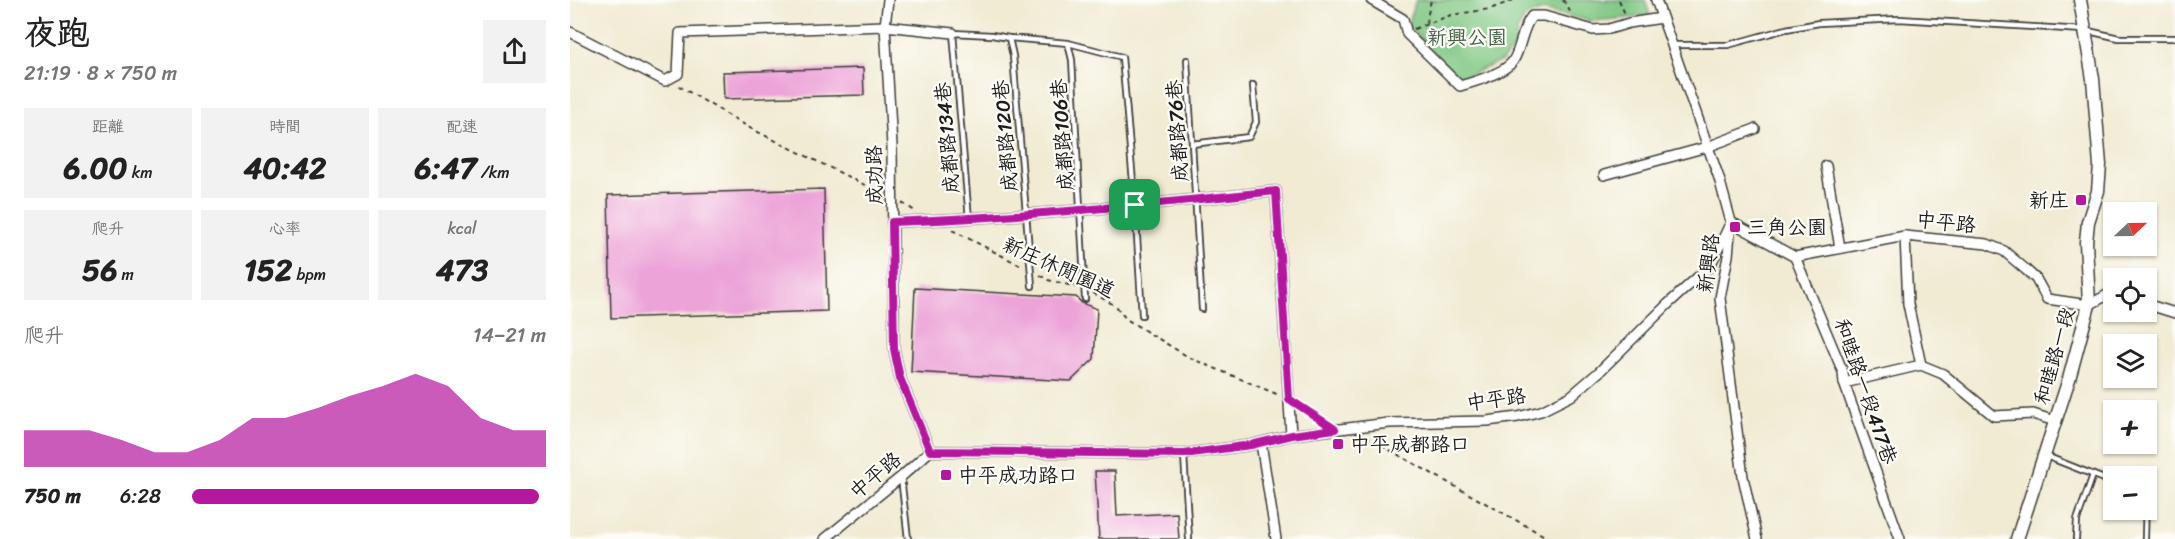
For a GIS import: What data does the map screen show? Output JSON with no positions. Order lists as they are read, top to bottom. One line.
{"streets":{"street":["成功路","中平路","新興路","和睦路一段","和睦路一段417巷"],"lane":["成都路76巷","成都路106巷","成都路120巷","成都路134巷"],"path":["新庄休閒園道"]},"crossings":[["成都路106巷","新庄休閒園道"],["成都路120巷","新庄休閒園道"],["成功路","中平路"],["中平路","新興路"],["中平路","新庄休閒園道"],["中平路","和睦路一段"],["中平路","和睦路一段417巷"]],"parks":["新興公園"],"places":{"transit":["新庄","三角公園","中平成都路口","中平成功路口"]},"north":"right","page":{"heading":["夜跑","21:19 · 8 × 750 m"],"stats":[["距離","6.00 km"],["時間","40:42"],["配速","6:47 /km"],["爬升","56 m"],["心率","152 bpm"],["kcal","473"]],"map_buttons":["+","−"],"chart":["爬升","14–21 m"],"list":[{"name":"750 m","note":"6:28"}]}}
